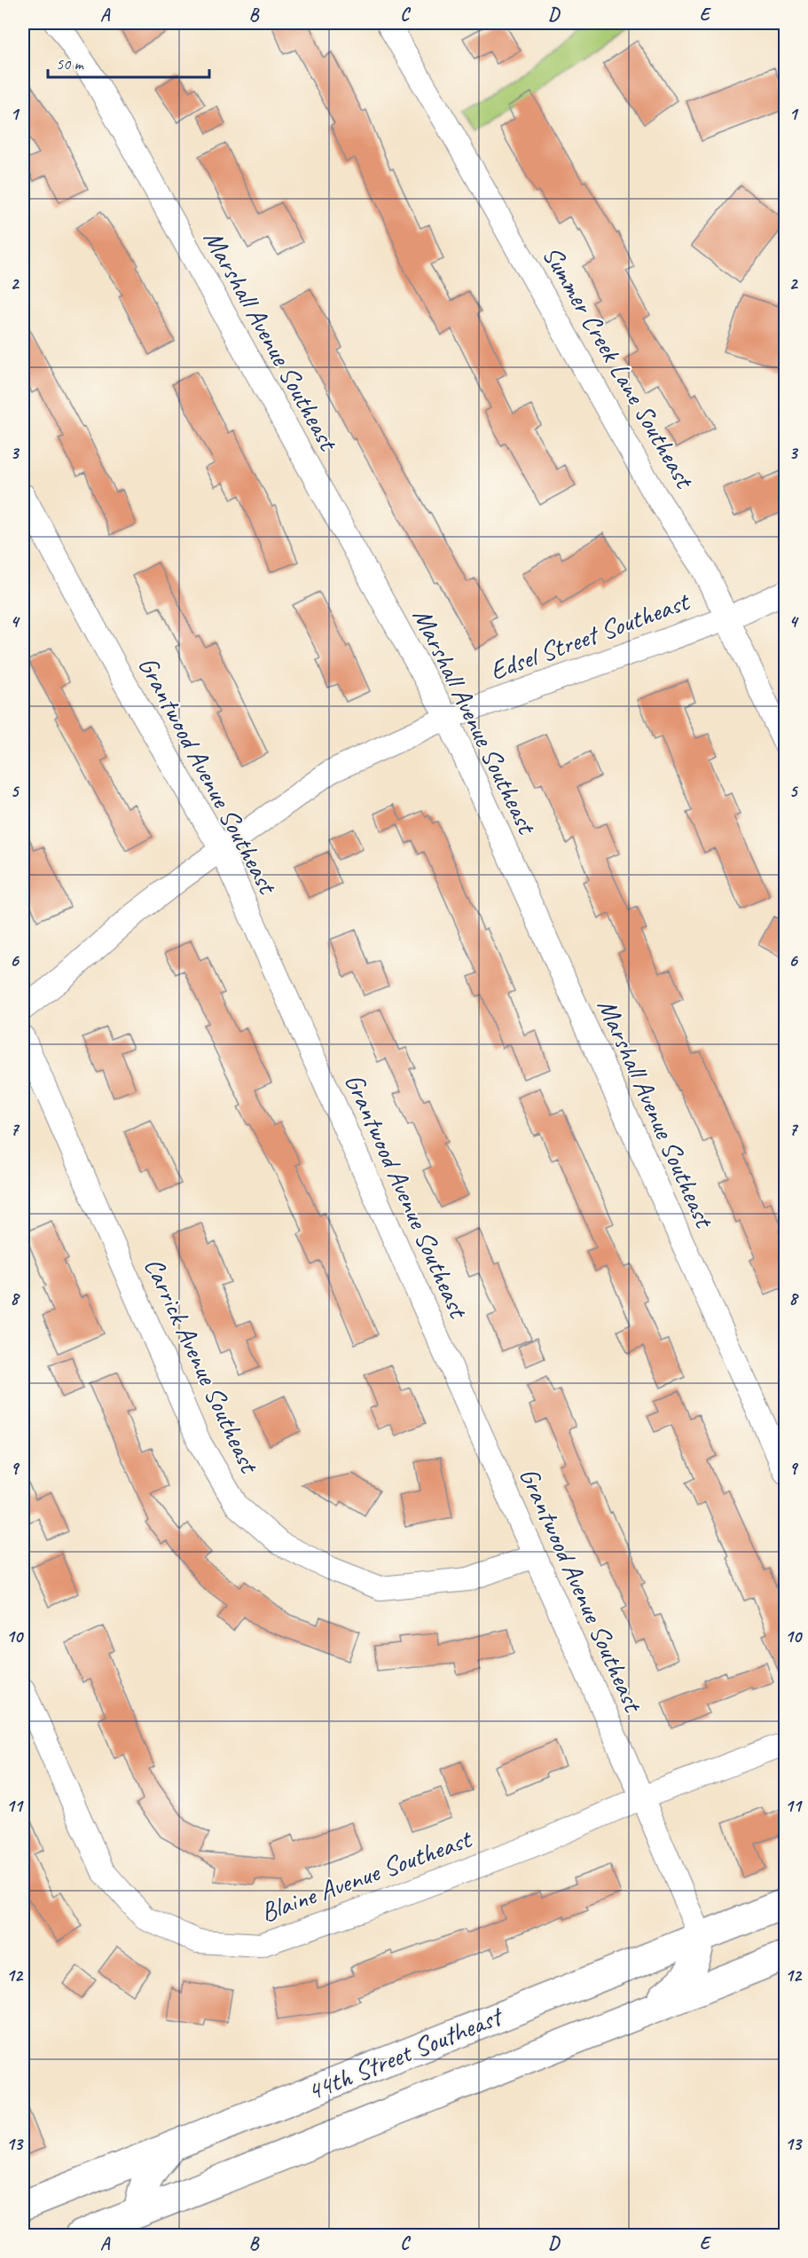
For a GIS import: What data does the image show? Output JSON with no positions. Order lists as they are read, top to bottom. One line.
{"streets":{"main road":["44th Street Southeast"],"street":["Marshall Avenue Southeast","Summer Creek Lane Southeast","Edsel Street Southeast","Grantwood Avenue Southeast","Carrick Avenue Southeast","Blaine Avenue Southeast"]},"crossings":[["Marshall Avenue Southeast","Edsel Street Southeast"],["Summer Creek Lane Southeast","Edsel Street Southeast"],["Edsel Street Southeast","Grantwood Avenue Southeast"],["Grantwood Avenue Southeast","Carrick Avenue Southeast"],["Grantwood Avenue Southeast","Blaine Avenue Southeast"],["Grantwood Avenue Southeast","44th Street Southeast"]],"scale_bar":"50 m","grid":{"columns":["A","B","C","D","E"],"rows":["1","2","3","4","5","6","7","8","9","10","11","12","13"]}}
